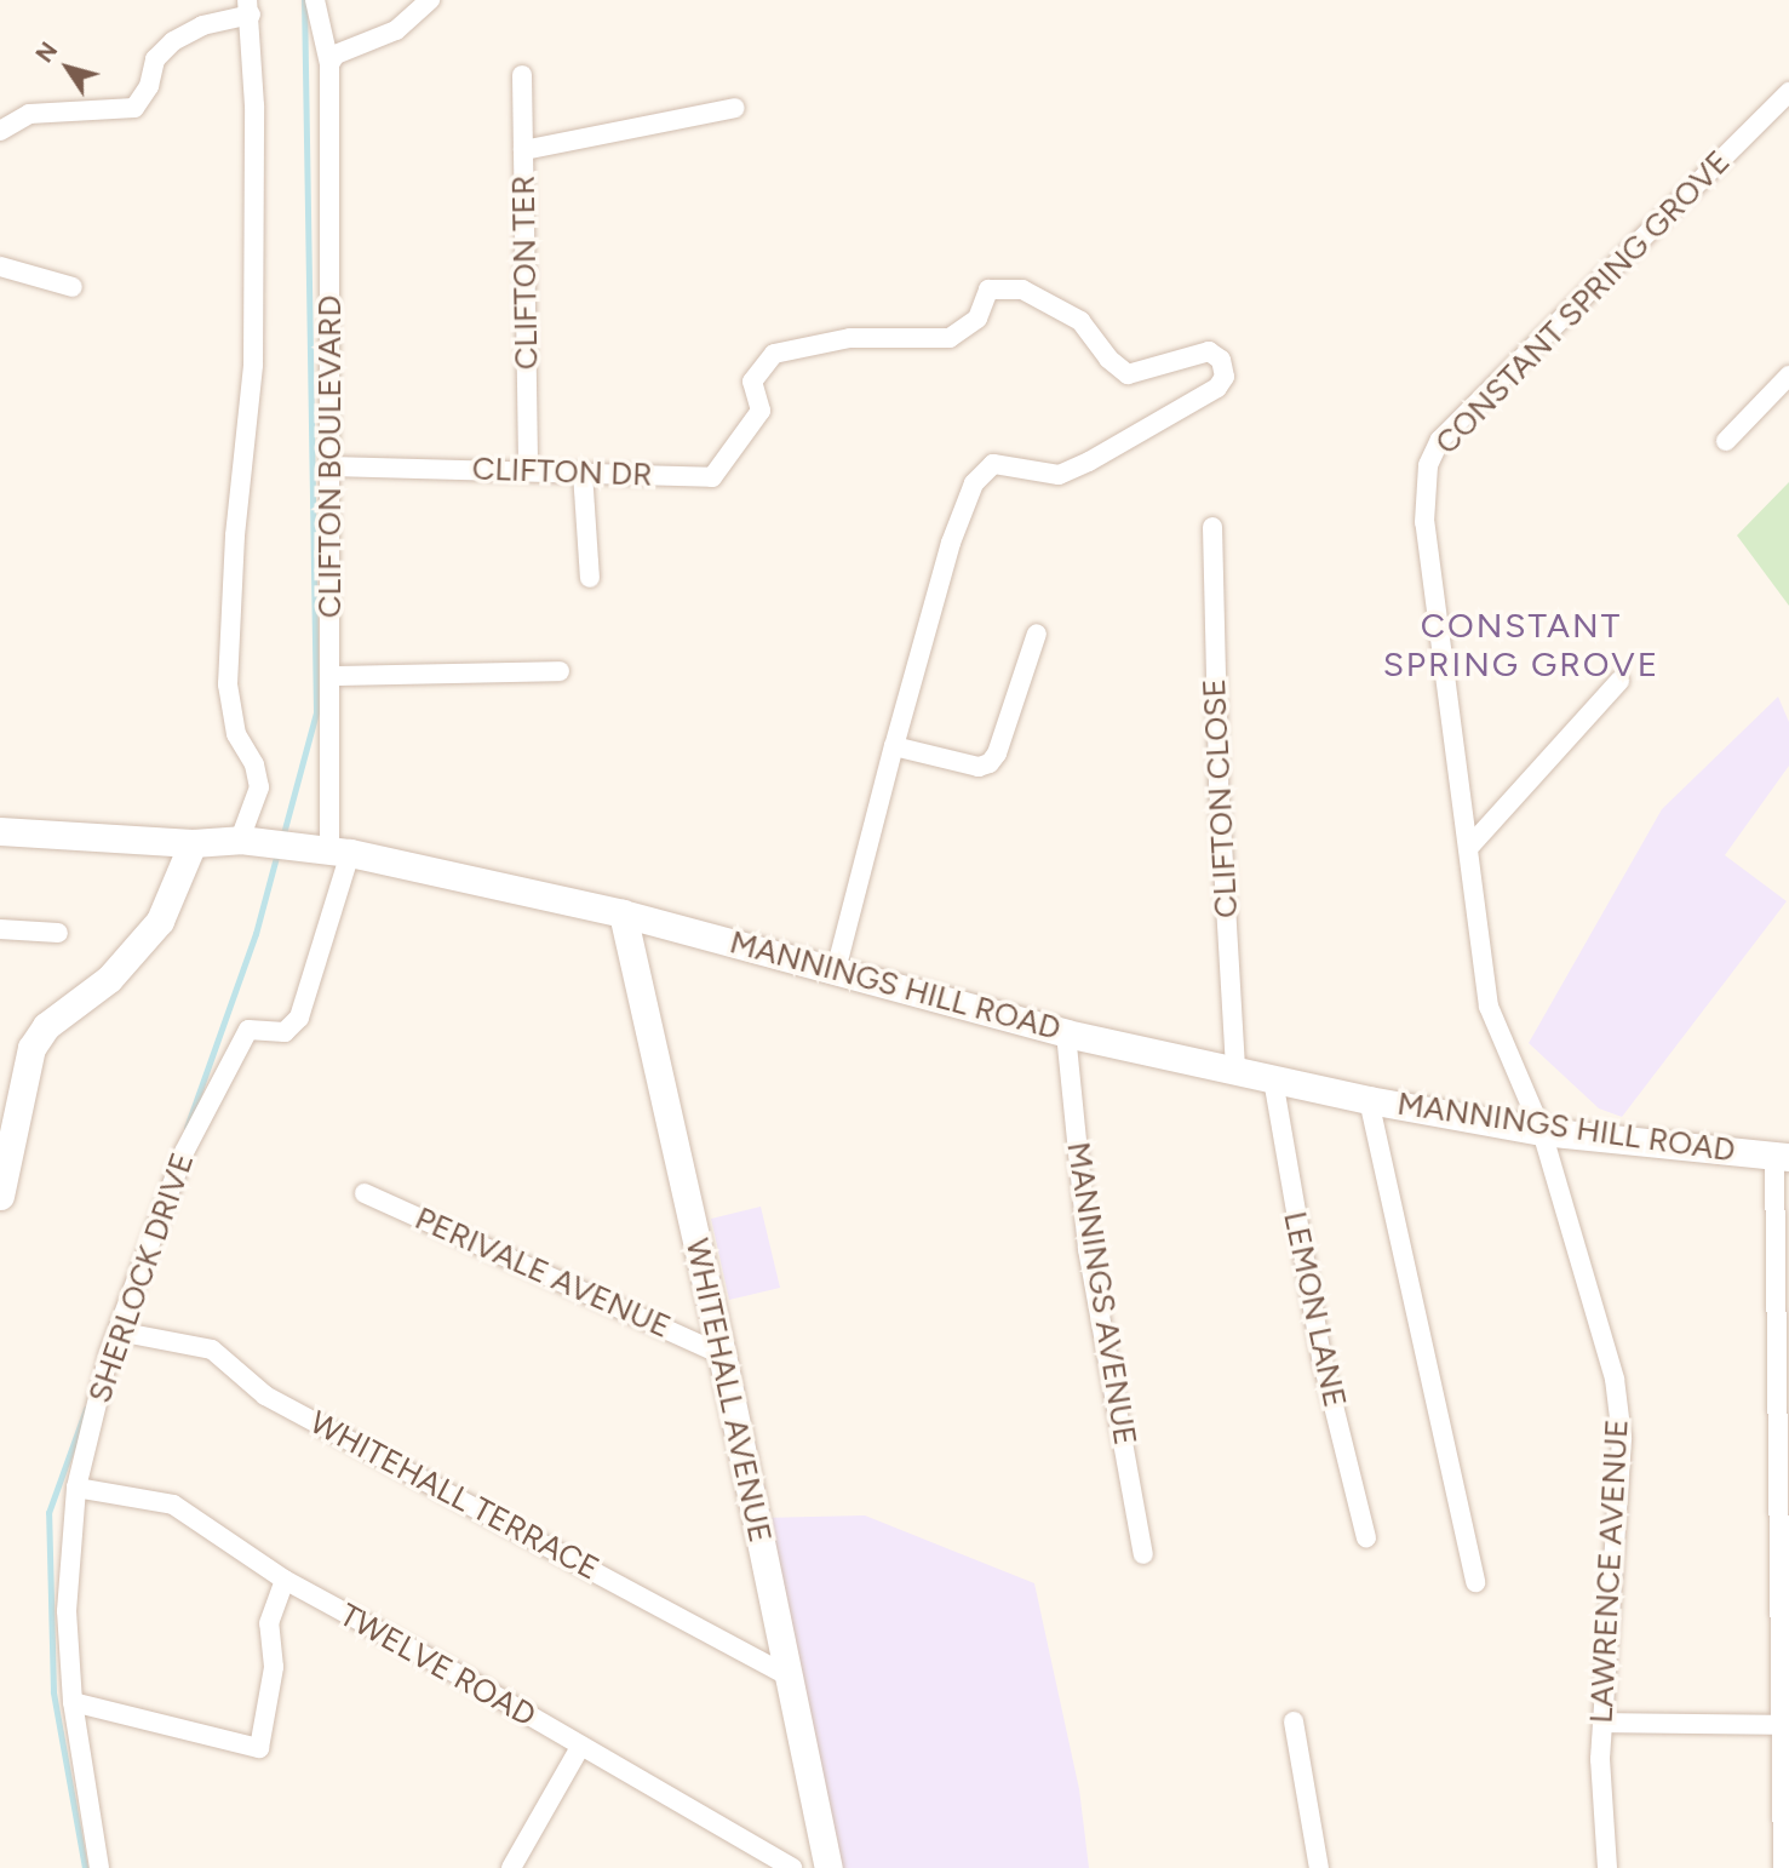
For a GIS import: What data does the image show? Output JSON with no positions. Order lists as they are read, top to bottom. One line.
{"streets":{"main road":["MANNINGS HILL ROAD","WHITEHALL AVENUE"],"street":["CLIFTON TER","CONSTANT SPRING GROVE","CLIFTON BOULEVARD","CLIFTON DR","CLIFTON CLOSE","PERIVALE AVENUE","SHERLOCK DRIVE","MANNINGS AVENUE","LEMON LANE","WHITEHALL TERRACE","LAWRENCE AVENUE","TWELVE ROAD"]},"crossings":[["CLIFTON TER","CLIFTON DR"],["CONSTANT SPRING GROVE","MANNINGS HILL ROAD"],["CONSTANT SPRING GROVE","LAWRENCE AVENUE"],["CLIFTON BOULEVARD","CLIFTON DR"],["CLIFTON BOULEVARD","MANNINGS HILL ROAD"],["CLIFTON BOULEVARD","SHERLOCK DRIVE"],["CLIFTON CLOSE","MANNINGS HILL ROAD"],["MANNINGS HILL ROAD","SHERLOCK DRIVE"],["MANNINGS HILL ROAD","MANNINGS AVENUE"],["MANNINGS HILL ROAD","LEMON LANE"],["MANNINGS HILL ROAD","WHITEHALL AVENUE"],["MANNINGS HILL ROAD","LAWRENCE AVENUE"],["PERIVALE AVENUE","WHITEHALL AVENUE"],["SHERLOCK DRIVE","WHITEHALL TERRACE"],["SHERLOCK DRIVE","TWELVE ROAD"],["WHITEHALL AVENUE","WHITEHALL TERRACE"]],"districts":["CONSTANT SPRING GROVE"],"north":"top left"}
